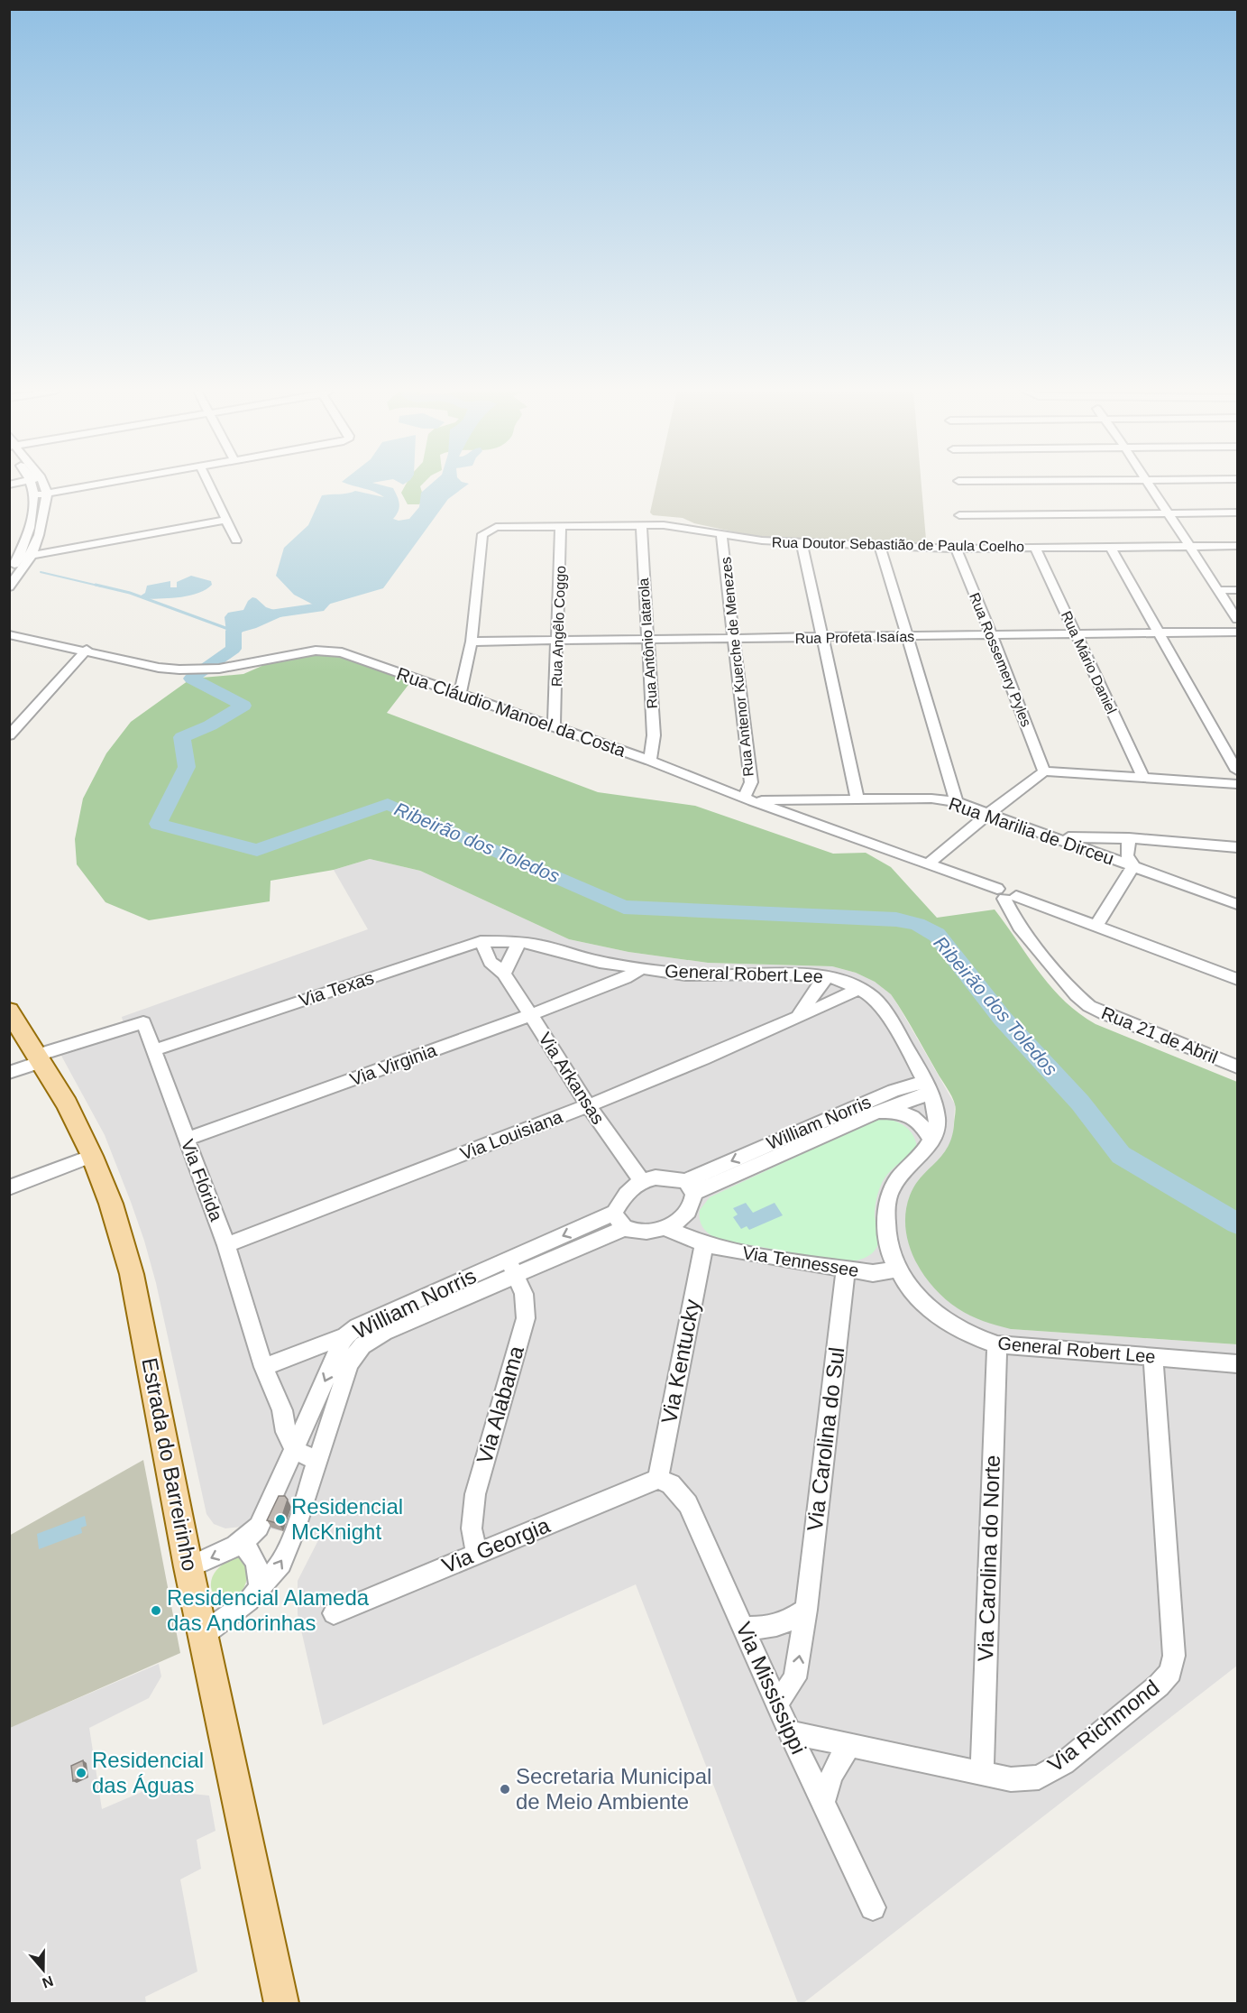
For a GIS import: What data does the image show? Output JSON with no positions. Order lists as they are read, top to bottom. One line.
{"streets":{"main road":["Estrada do Barreirinho"],"street":["Rua Doutor Sebastião de Paula Coelho","Rua Angêlo Coggo","Rua Profeta Isaías","Rua Antônio Iatarola","Rua Rossemery Pyles","Rua Mário Daniel","Rua Antenor Kuerche de Menezes","Rua Cláudio Manoel da Costa","Rua Marilia de Dirceu","General Robert Lee","Via Texas","Rua 21 de Abril","Via Virginia","Via Arkansas","William Norris","Via Louisiana","Via Flórida","Via Tennessee","Via Kentucky","Via Alabama","Via Carolina do Sul","Via Georgia","Via Carolina do Norte","Via Mississippi","Via Richmond"]},"crossings":[["Rua Doutor Sebastião de Paula Coelho","Rua Angêlo Coggo"],["Rua Doutor Sebastião de Paula Coelho","Rua Profeta Isaías"],["Rua Doutor Sebastião de Paula Coelho","Rua Antônio Iatarola"],["Rua Doutor Sebastião de Paula Coelho","Rua Rossemery Pyles"],["Rua Doutor Sebastião de Paula Coelho","Rua Mário Daniel"],["Rua Doutor Sebastião de Paula Coelho","Rua Antenor Kuerche de Menezes"],["Rua Angêlo Coggo","Rua Profeta Isaías"],["Rua Angêlo Coggo","Rua Cláudio Manoel da Costa"],["Rua Profeta Isaías","Rua Antônio Iatarola"],["Rua Profeta Isaías","Rua Rossemery Pyles"],["Rua Profeta Isaías","Rua Mário Daniel"],["Rua Profeta Isaías","Rua Antenor Kuerche de Menezes"],["Rua Antônio Iatarola","Rua Cláudio Manoel da Costa"],["Rua Antenor Kuerche de Menezes","Rua Cláudio Manoel da Costa"],["Rua Antenor Kuerche de Menezes","Rua Marilia de Dirceu"],["Rua Cláudio Manoel da Costa","Rua Marilia de Dirceu"],["Rua Cláudio Manoel da Costa","Rua 21 de Abril"],["General Robert Lee","Via Texas"],["General Robert Lee","Via Virginia"],["General Robert Lee","William Norris"],["General Robert Lee","Via Louisiana"],["General Robert Lee","Via Tennessee"],["General Robert Lee","Via Carolina do Norte"],["General Robert Lee","Via Richmond"],["Via Texas","Via Arkansas"],["Via Texas","Via Flórida"],["Via Virginia","Via Arkansas"],["Via Virginia","Via Flórida"],["Via Arkansas","William Norris"],["Via Arkansas","Via Louisiana"],["Via Arkansas","Via Tennessee"],["William Norris","Via Flórida"],["William Norris","Via Tennessee"],["William Norris","Via Alabama"],["William Norris","Estrada do Barreirinho"],["Via Louisiana","Via Flórida"],["Via Flórida","Estrada do Barreirinho"],["Via Tennessee","Via Kentucky"],["Via Tennessee","Via Carolina do Sul"],["Via Kentucky","Via Georgia"],["Via Kentucky","Via Mississippi"],["Via Alabama","Via Georgia"],["Via Carolina do Sul","Via Mississippi"],["Via Georgia","Via Mississippi"],["Via Carolina do Norte","Via Richmond"],["Via Mississippi","Via Richmond"]],"water":["Ribeirão dos Toledos"],"places":["Residencial McKnight","Residencial Alameda das Andorinhas","Residencial das Águas","Secretaria Municipal de Meio Ambiente"],"north":"bottom"}
